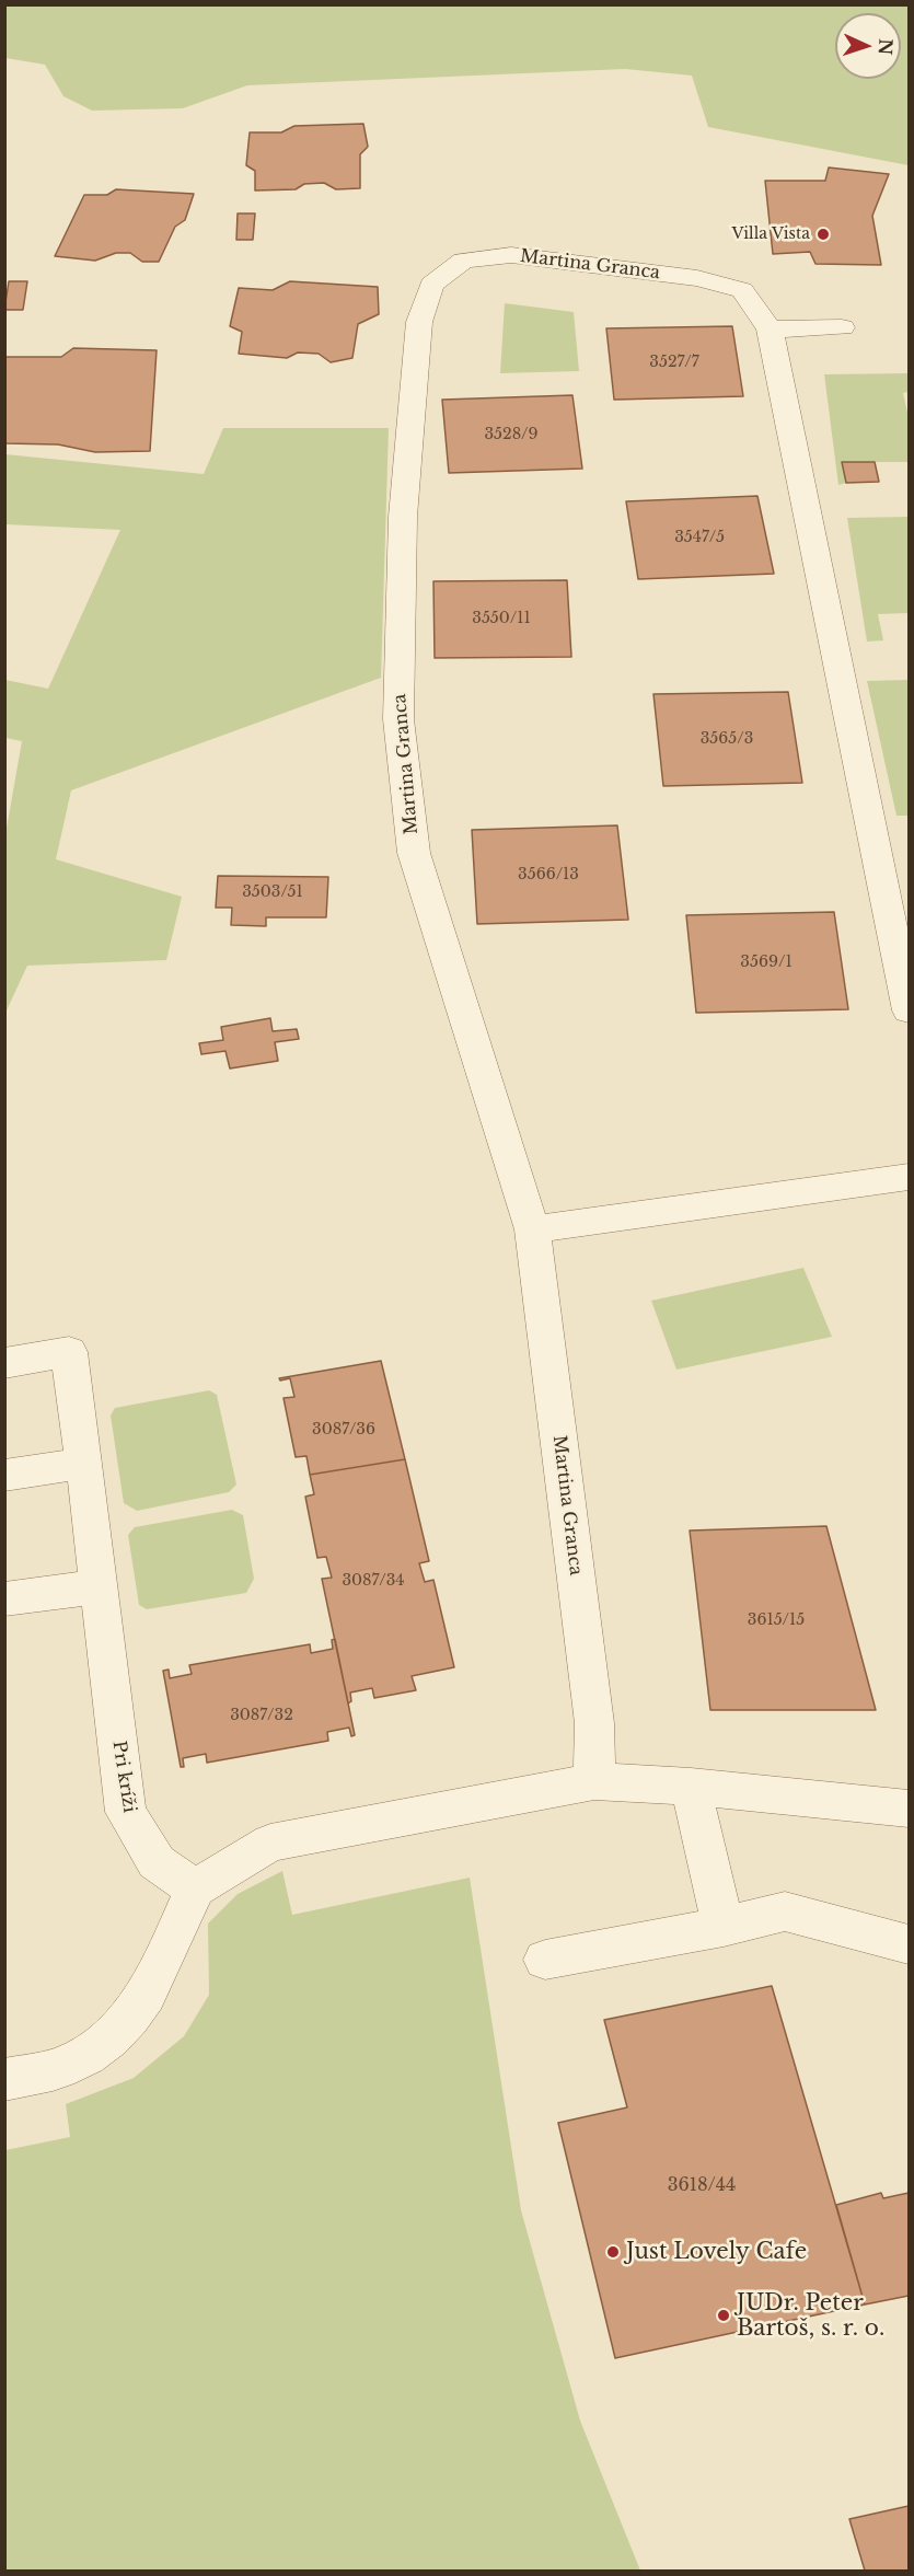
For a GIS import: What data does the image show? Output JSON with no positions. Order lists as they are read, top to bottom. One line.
{"streets":{"street":["Martina Granca","Pri kríži"]},"places":["Villa Vista","Just Lovely Cafe","JUDr. Peter Bartoš, s. r. o."],"house_numbers":["3527/7","3528/9","3547/5","3550/11","3565/3","3566/13","3503/51","3569/1","3087/36","3087/34","3615/15","3087/32","3618/44"],"north":"right"}
